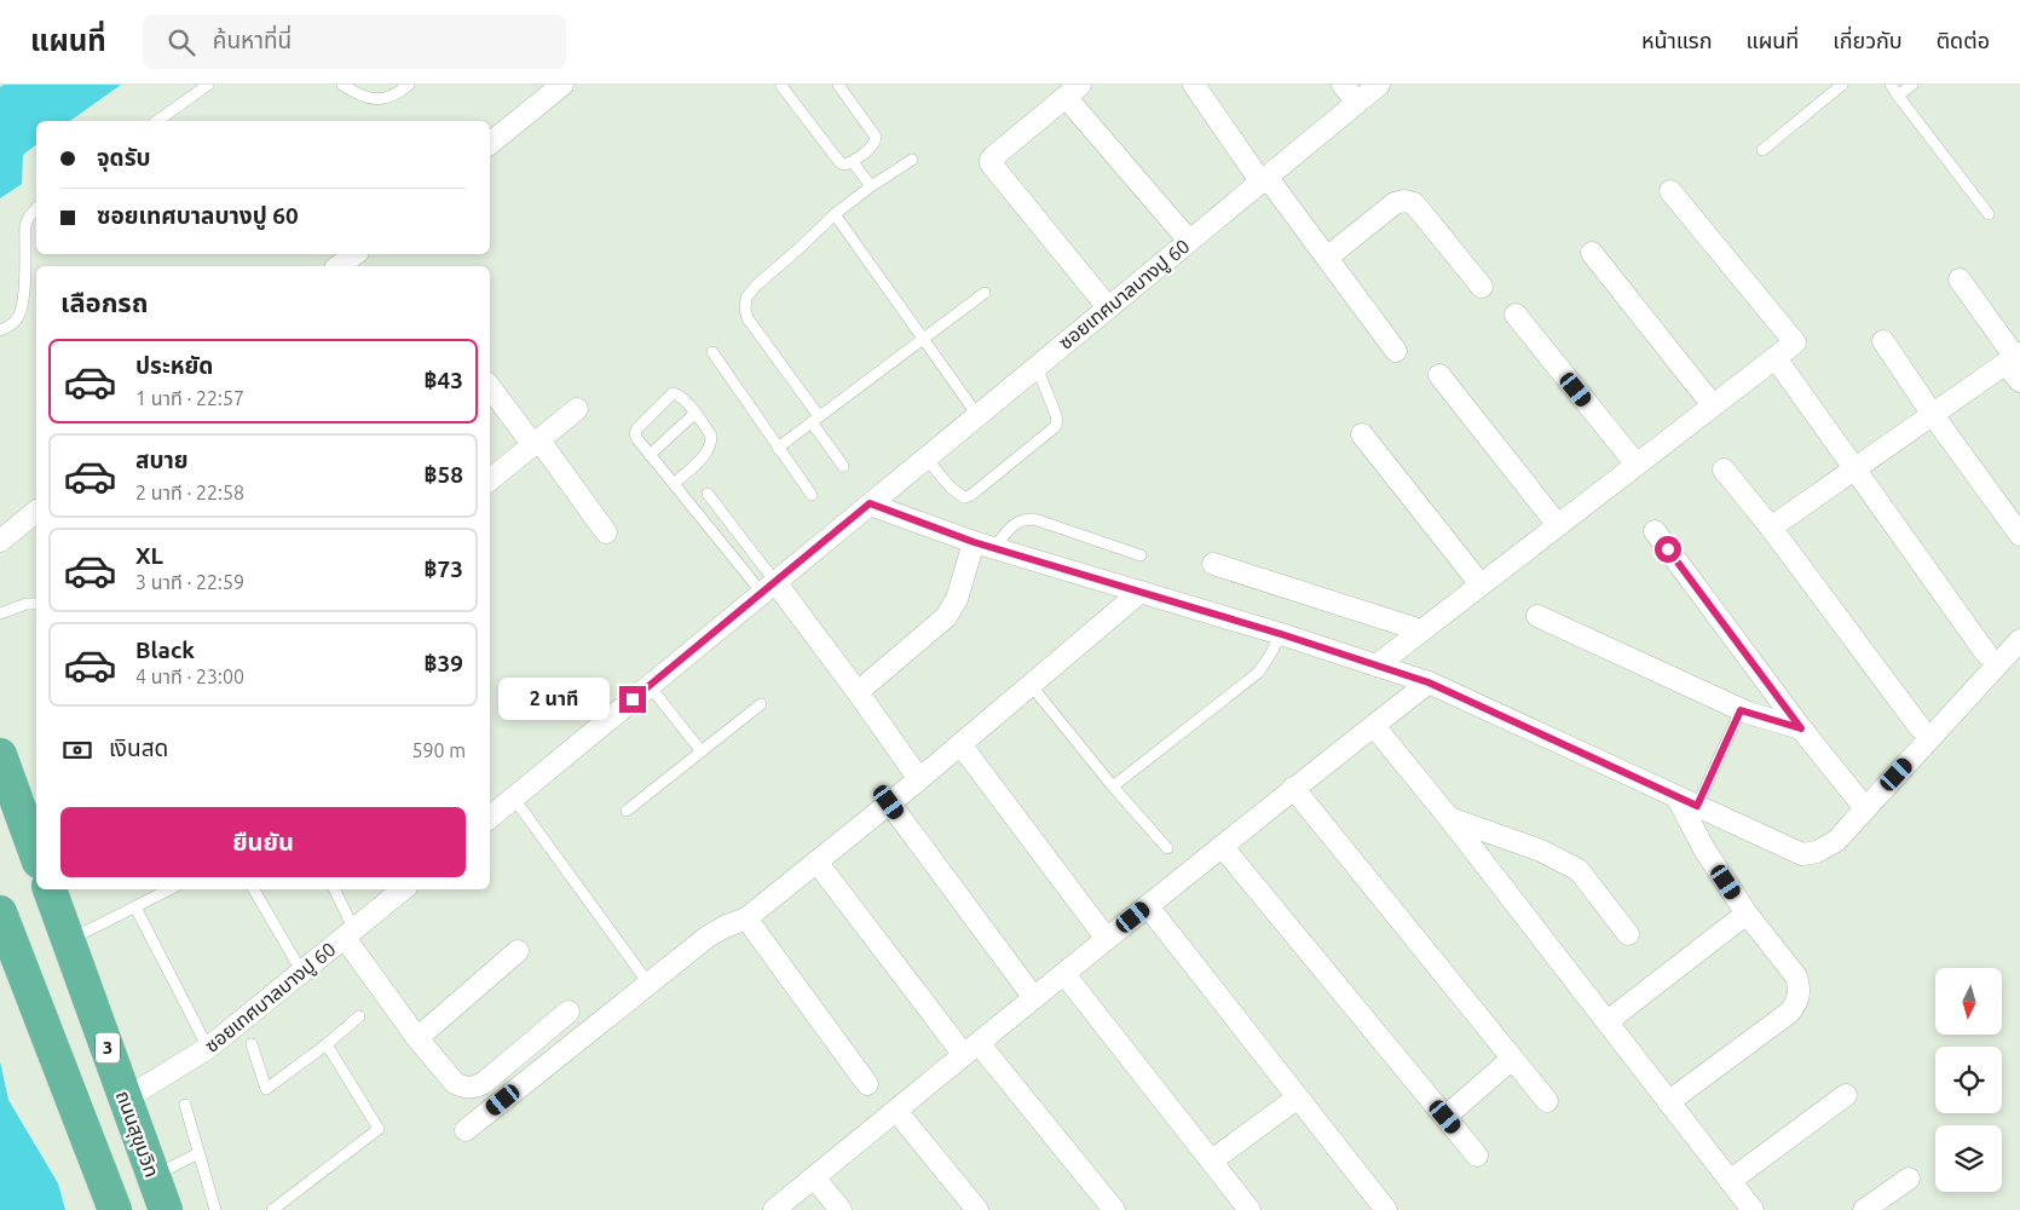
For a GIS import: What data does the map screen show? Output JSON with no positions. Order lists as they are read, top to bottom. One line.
{"streets":{"highway":["3","ถนนสุขุมวิท"],"street":["ซอยเทศบาลบางปู 60"]},"crossings":[["ซอยเทศบาลบางปู 60","ถนนสุขุมวิท"]],"north":"bottom","page":{"header":"แผนที่","search":"ค้นหาที่นี่","nav":["หน้าแรก","แผนที่","เกี่ยวกับ","ติดต่อ"],"banner":["จุดรับ","ซอยเทศบาลบางปู 60"],"heading":"เลือกรถ","list":[{"name":"ประหยัด","note":"1 นาที · 22:57","value":"฿43"},{"name":"สบาย","note":"2 นาที · 22:58","value":"฿58"},{"name":"XL","note":"3 นาที · 22:59","value":"฿73"},{"name":"Black","note":"4 นาที · 23:00","value":"฿39"}],"bubble":"2 นาที","pay":["เงินสด","590 m"],"buttons":"ยืนยัน"}}
